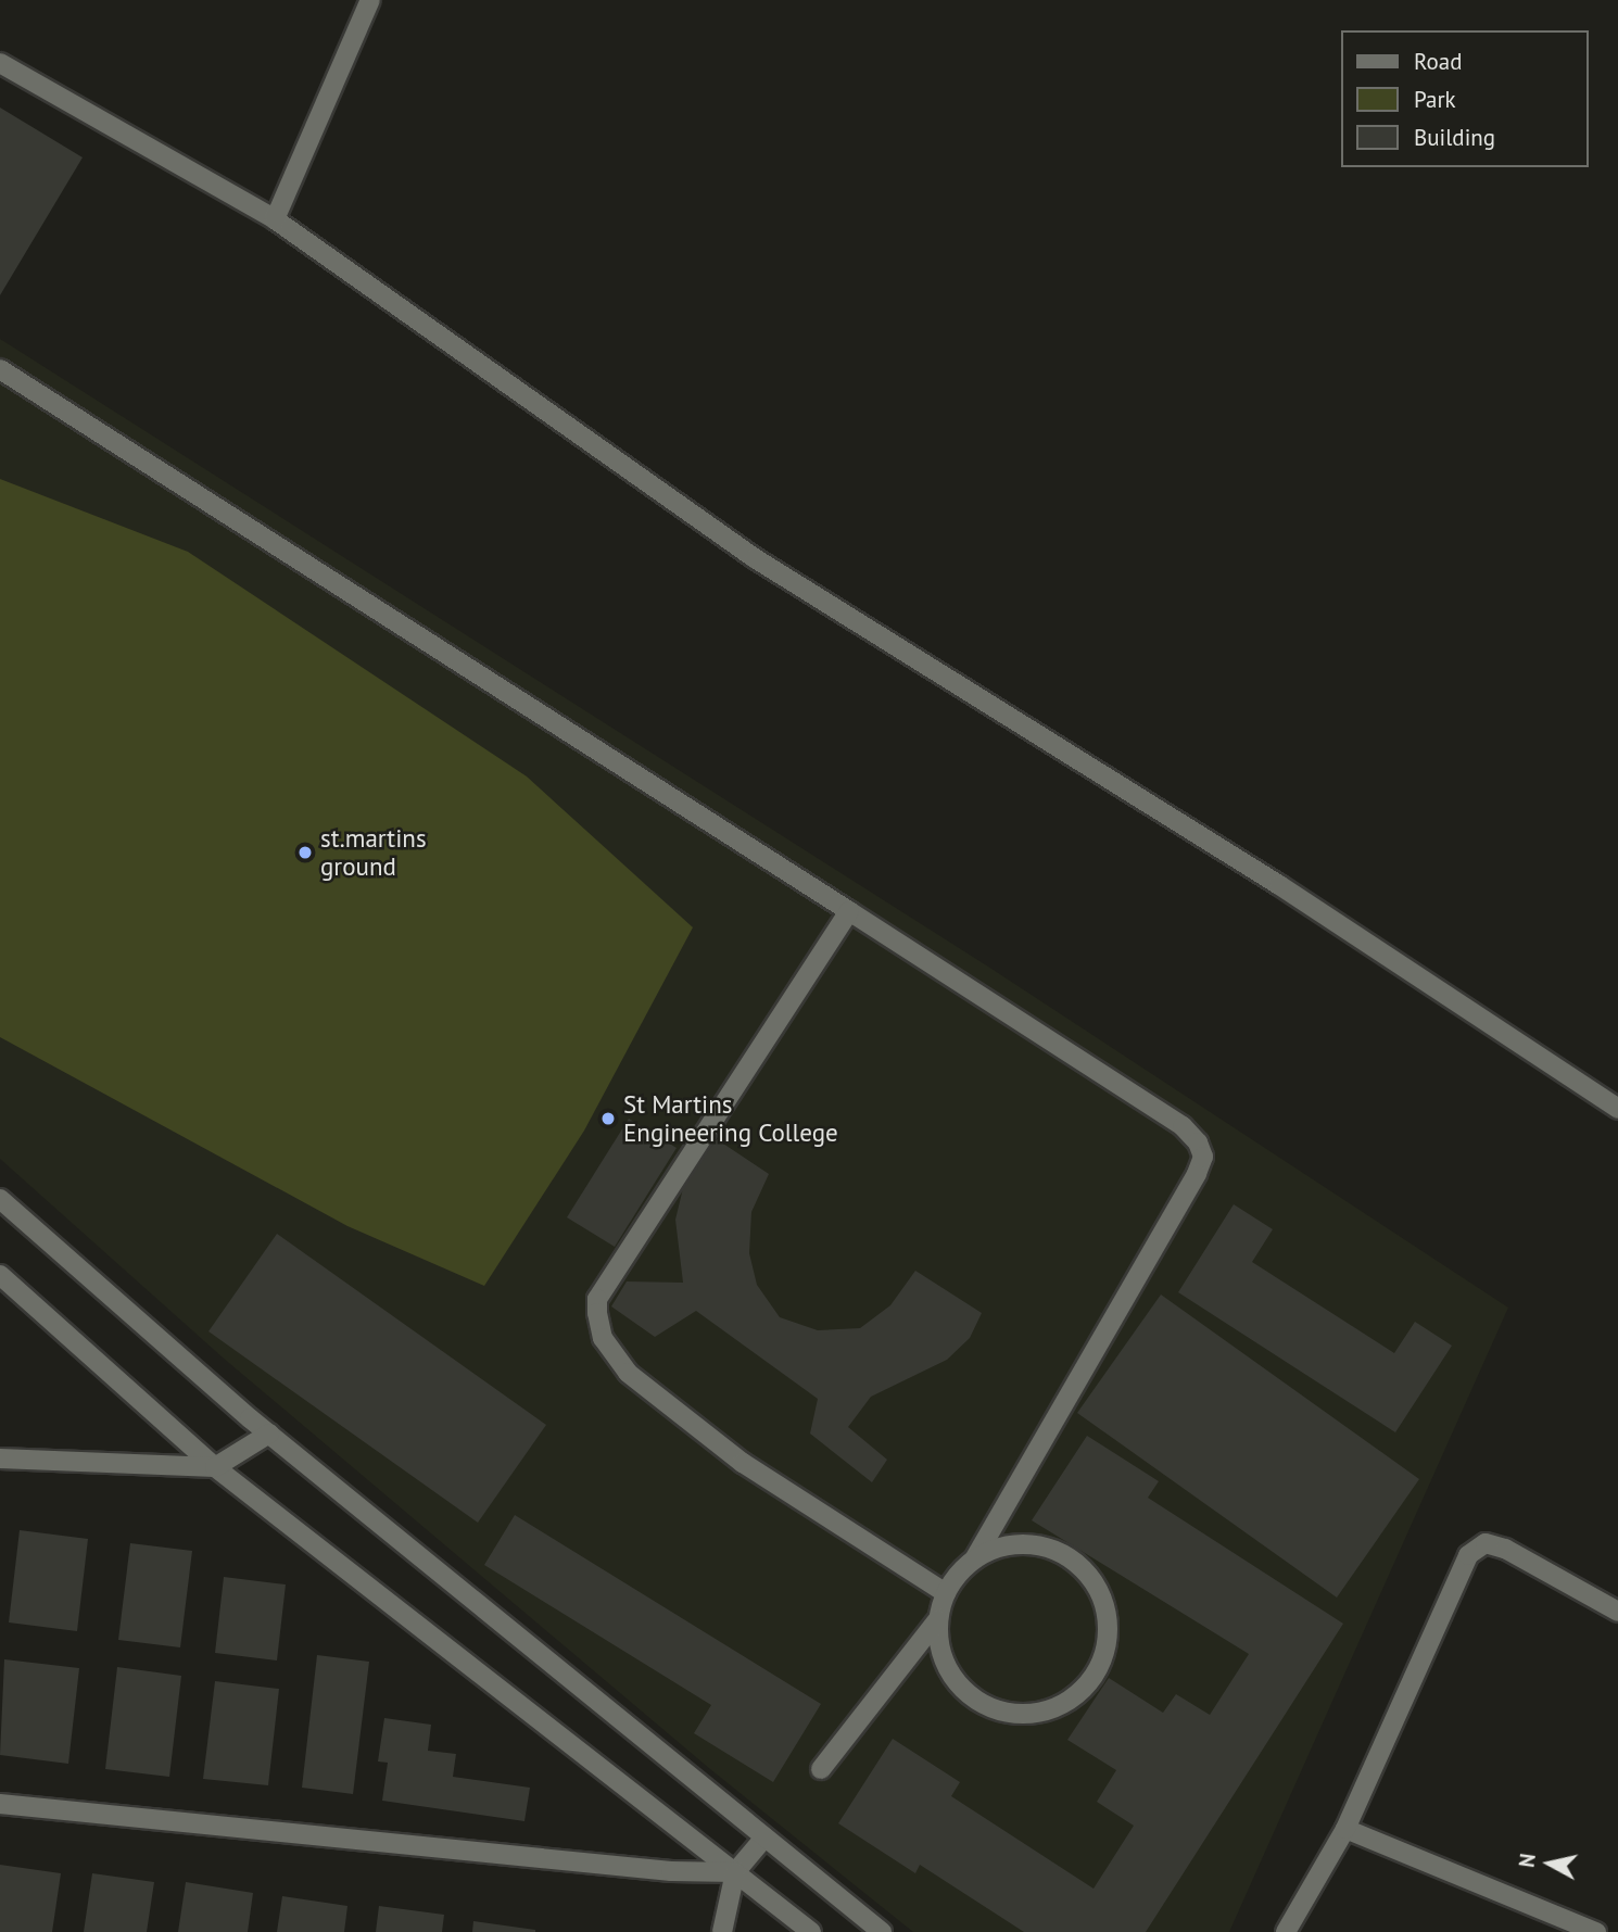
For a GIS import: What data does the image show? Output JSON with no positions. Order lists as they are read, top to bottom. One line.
{"places":["st.martins ground","St Martins Engineering College"],"legend":["Road","Park","Building"],"north":"left"}
